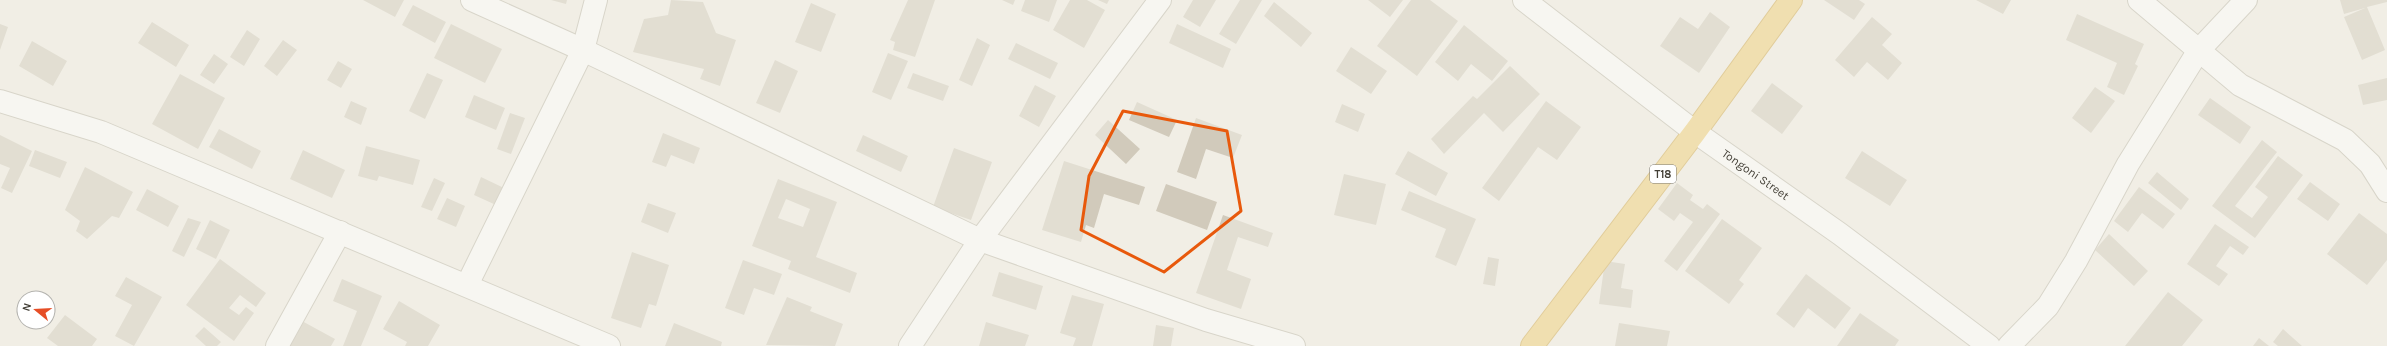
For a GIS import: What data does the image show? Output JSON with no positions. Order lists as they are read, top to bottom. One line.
{"streets":{"highway":["T18"],"street":["Tongoni Street"]},"crossings":[["T18","Tongoni Street"]],"north":"left"}
